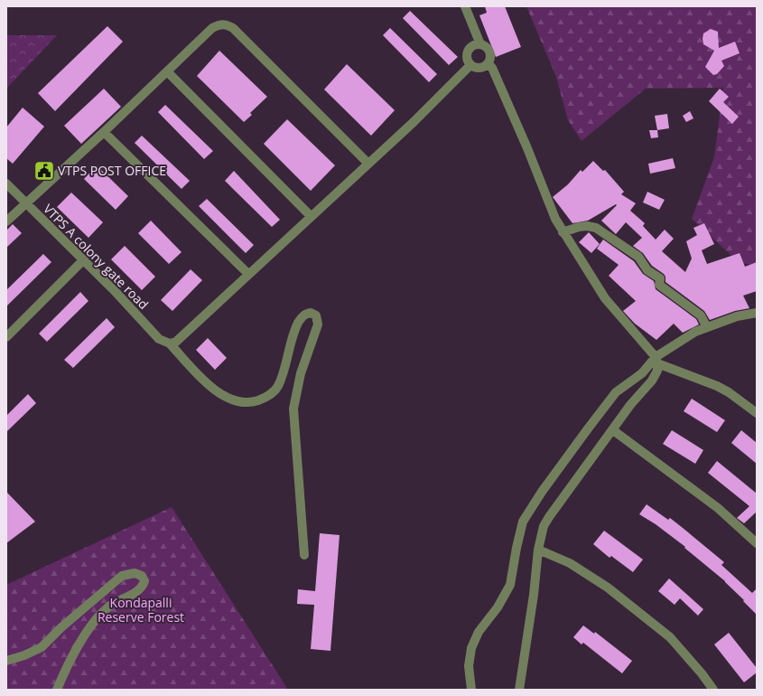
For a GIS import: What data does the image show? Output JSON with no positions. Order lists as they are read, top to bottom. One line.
{"streets":{"street":["VTPS A colony gate road"]},"parks":["Kondapalli Reserve Forest"],"places":{"public building":["VTPS POST OFFICE"]}}
